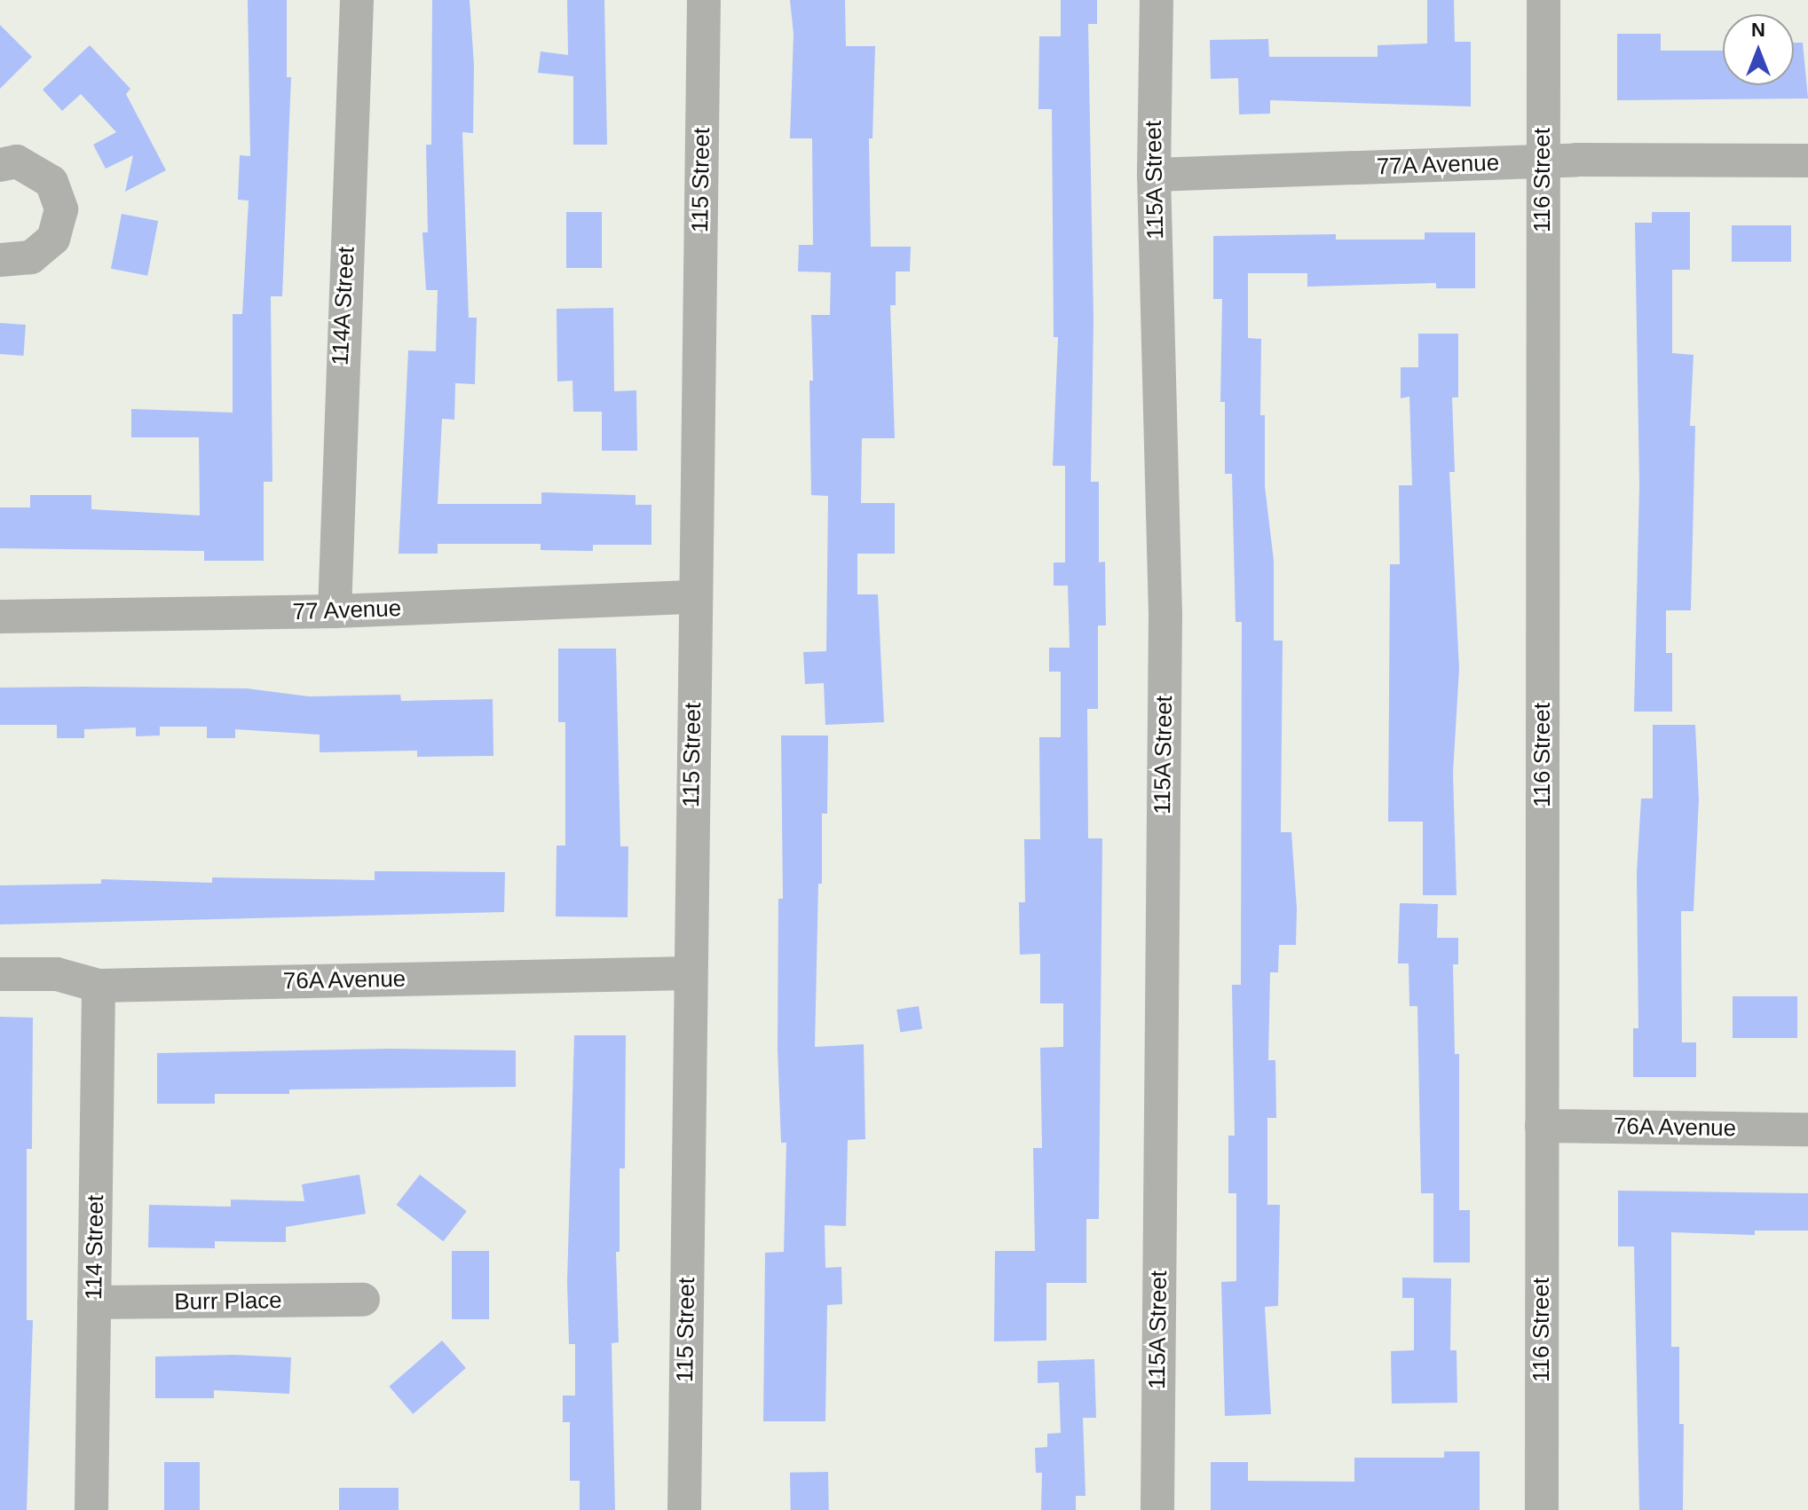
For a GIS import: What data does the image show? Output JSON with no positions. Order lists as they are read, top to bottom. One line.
{"streets":{"street":["77A Avenue","115 Street","115A Street","116 Street","114A Street","77 Avenue","76A Avenue","114 Street","Burr Place"]},"crossings":[["77A Avenue","115A Street"],["77A Avenue","116 Street"],["115 Street","77 Avenue"],["115 Street","76A Avenue"],["116 Street","76A Avenue"],["114A Street","77 Avenue"],["76A Avenue","114 Street"],["114 Street","Burr Place"]],"north":"top"}
